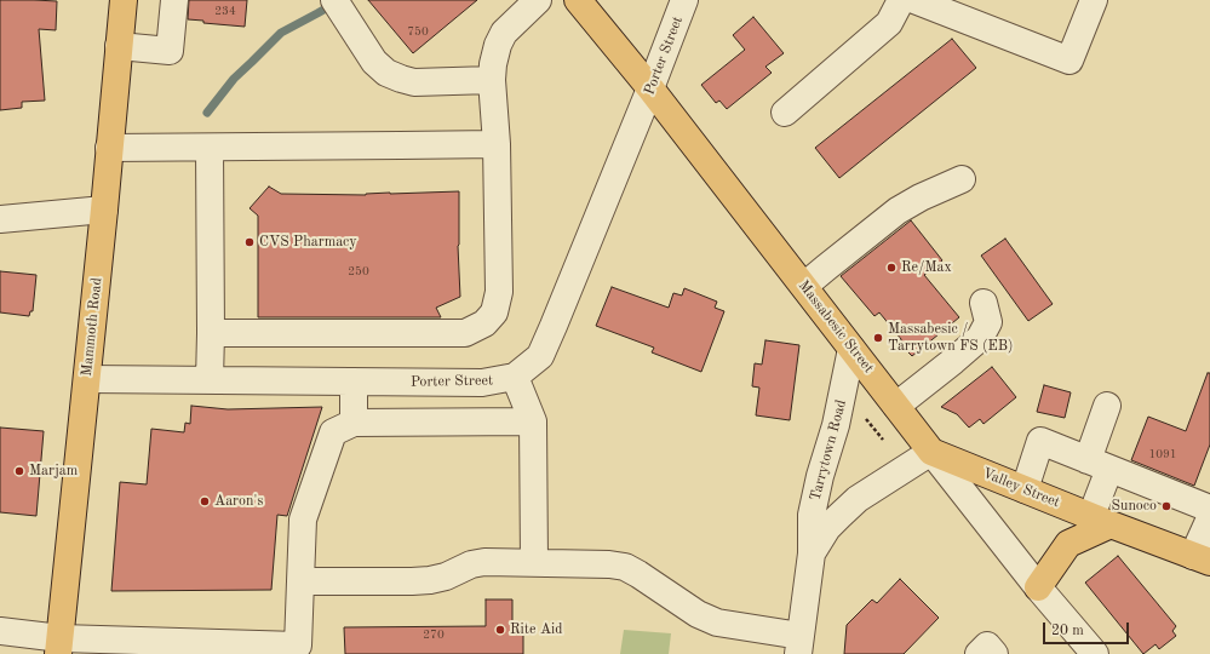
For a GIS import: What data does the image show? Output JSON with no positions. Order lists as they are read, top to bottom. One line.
{"streets":{"main road":["Mammoth Road","Massabesic Street","Valley Street"],"street":["Porter Street","Tarrytown Road"]},"crossings":[["Porter Street","Mammoth Road"],["Porter Street","Massabesic Street"],["Massabesic Street","Tarrytown Road"],["Massabesic Street","Valley Street"],["Tarrytown Road","Valley Street"]],"places":["CVS Pharmacy","Re/Max","Massabesic / Tarrytown FS (EB)","Marjam","Aaron's","Sunoco","Rite Aid"],"house_numbers":["234","750","250","1091","270"],"scale_bar":"20 m"}
